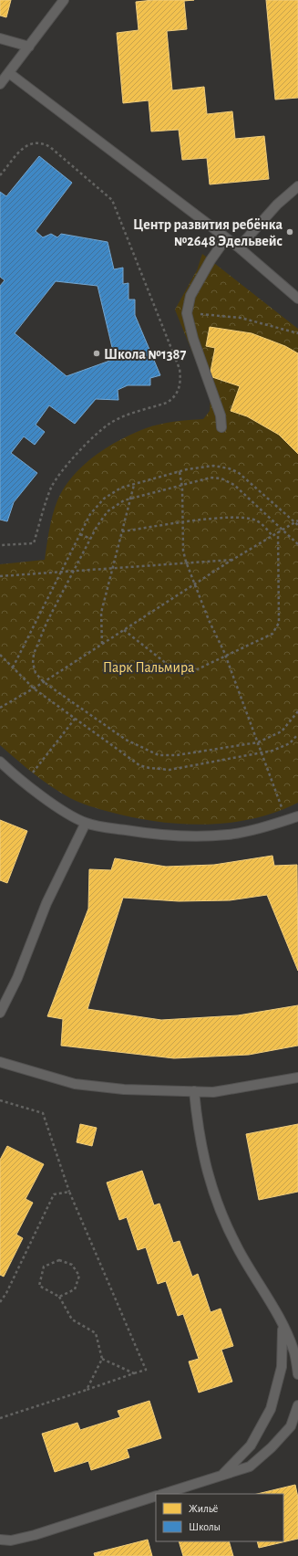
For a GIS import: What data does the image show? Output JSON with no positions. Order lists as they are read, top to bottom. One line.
{"parks":["Парк Пальмира"],"places":["Центр развития ребёнка №2648 Эдельвейс","Школа №1387"],"legend":["Жильё","Школы"]}
